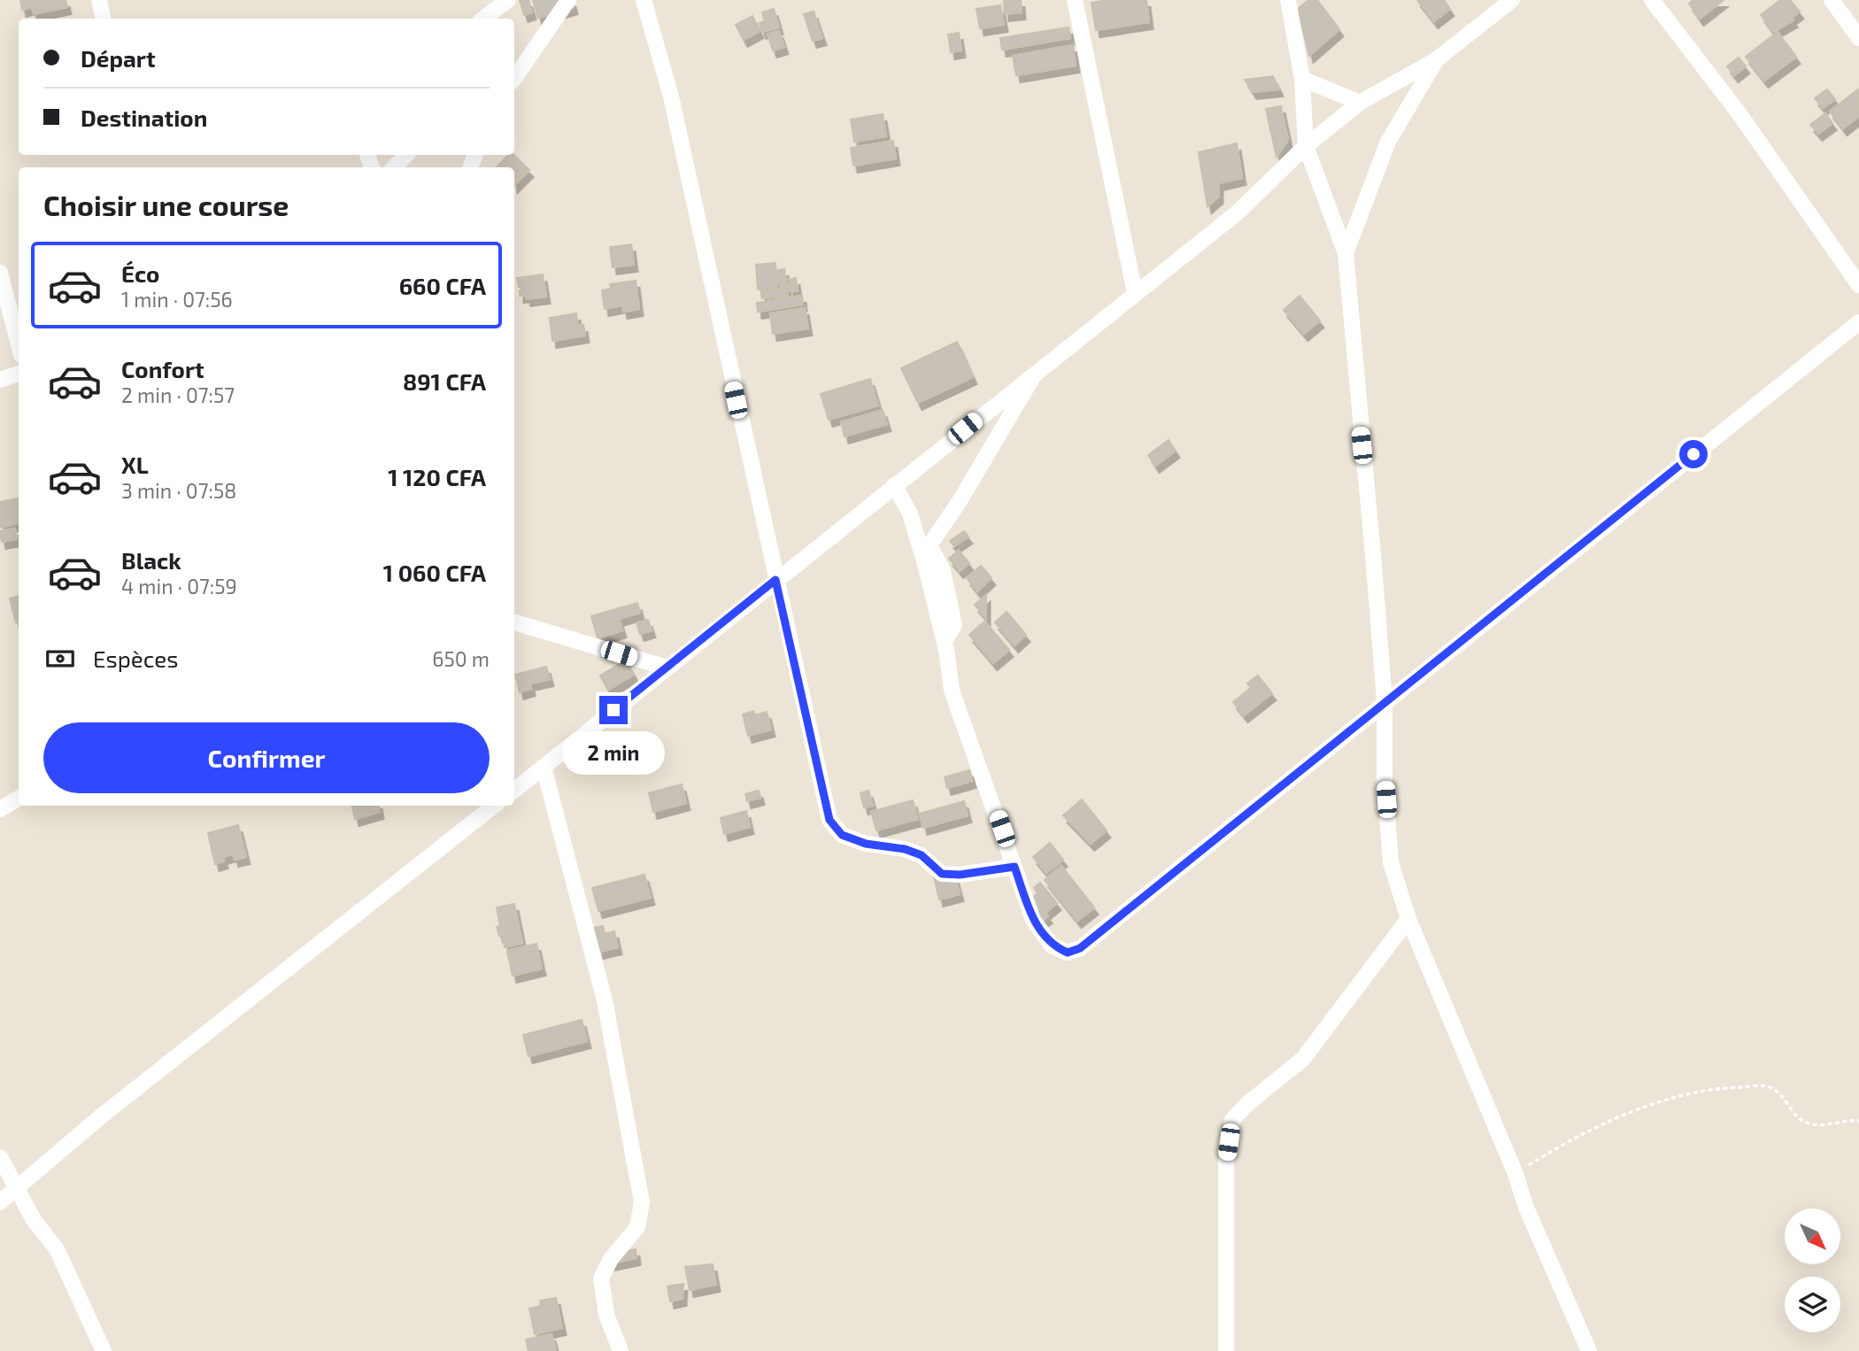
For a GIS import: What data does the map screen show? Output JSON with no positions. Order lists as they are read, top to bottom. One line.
{"north":"bottom right","page":{"banner":["Départ","Destination"],"heading":"Choisir une course","list":[{"name":"Éco","note":"1 min · 07:56","value":"660 CFA"},{"name":"Confort","note":"2 min · 07:57","value":"891 CFA"},{"name":"XL","note":"3 min · 07:58","value":"1 120 CFA"},{"name":"Black","note":"4 min · 07:59","value":"1 060 CFA"}],"pay":["Espèces","650 m"],"buttons":"Confirmer","bubble":"2 min"}}
